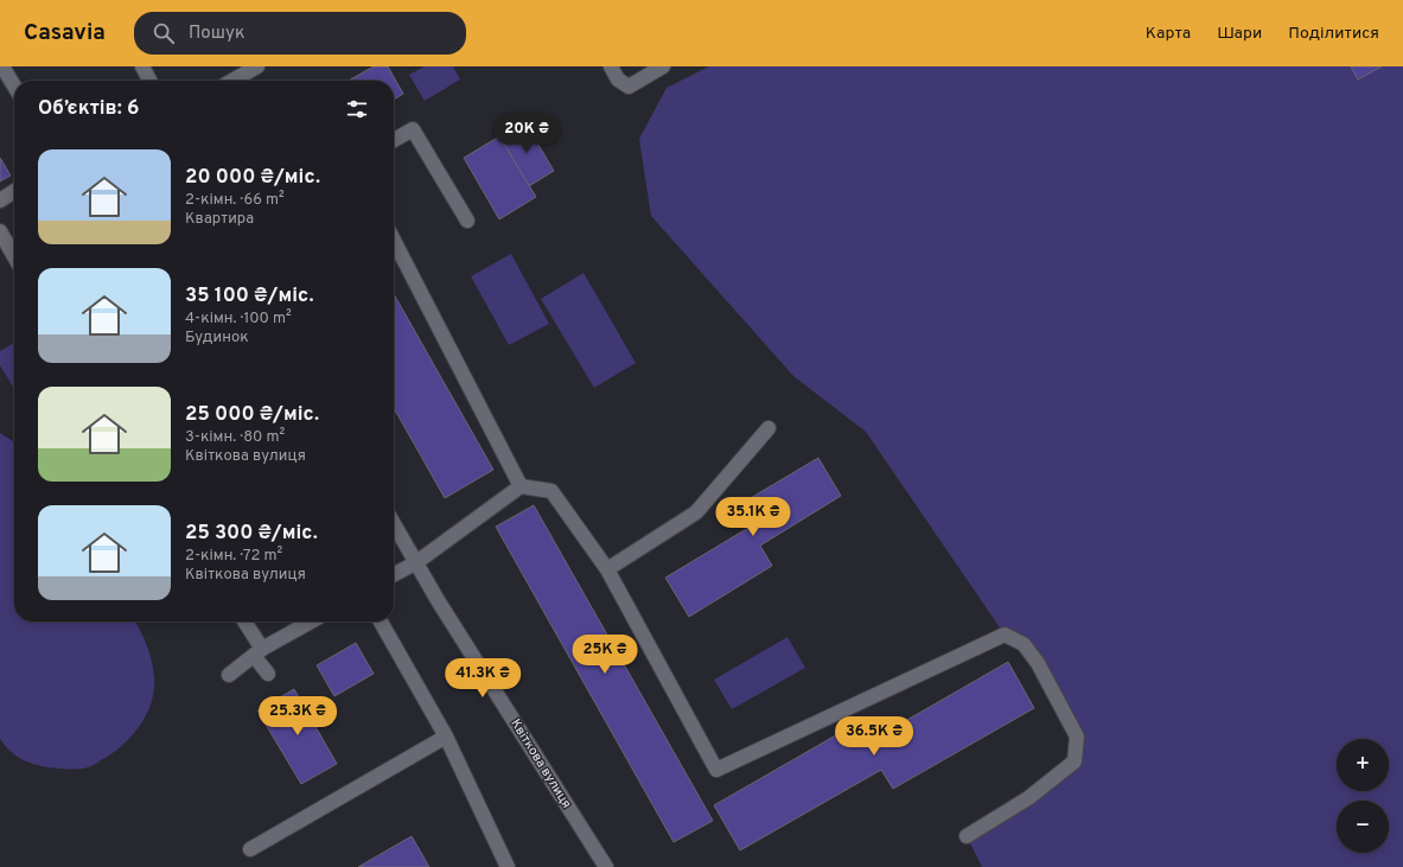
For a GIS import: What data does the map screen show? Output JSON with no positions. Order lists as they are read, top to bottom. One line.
{"streets":{"street":["Квіткова вулиця"]},"page":{"header":"Casavia","search":"Пошук","nav":["Карта","Шари","Поділитися"],"heading":"Об’єктів: 6","price":["20K ₴","35.1K ₴","25K ₴","41.3K ₴","25.3K ₴","36.5K ₴"],"list":[{"name":"20 000 ₴/міс.","note":"2-кімн. · 66 m² · Квартира"},{"name":"35 100 ₴/міс.","note":"4-кімн. · 100 m² · Будинок"},{"name":"25 000 ₴/міс.","note":"3-кімн. · 80 m² · Квіткова вулиця"},{"name":"25 300 ₴/міс.","note":"2-кімн. · 72 m² · Квіткова вулиця"}],"map_buttons":["+","−"]}}
